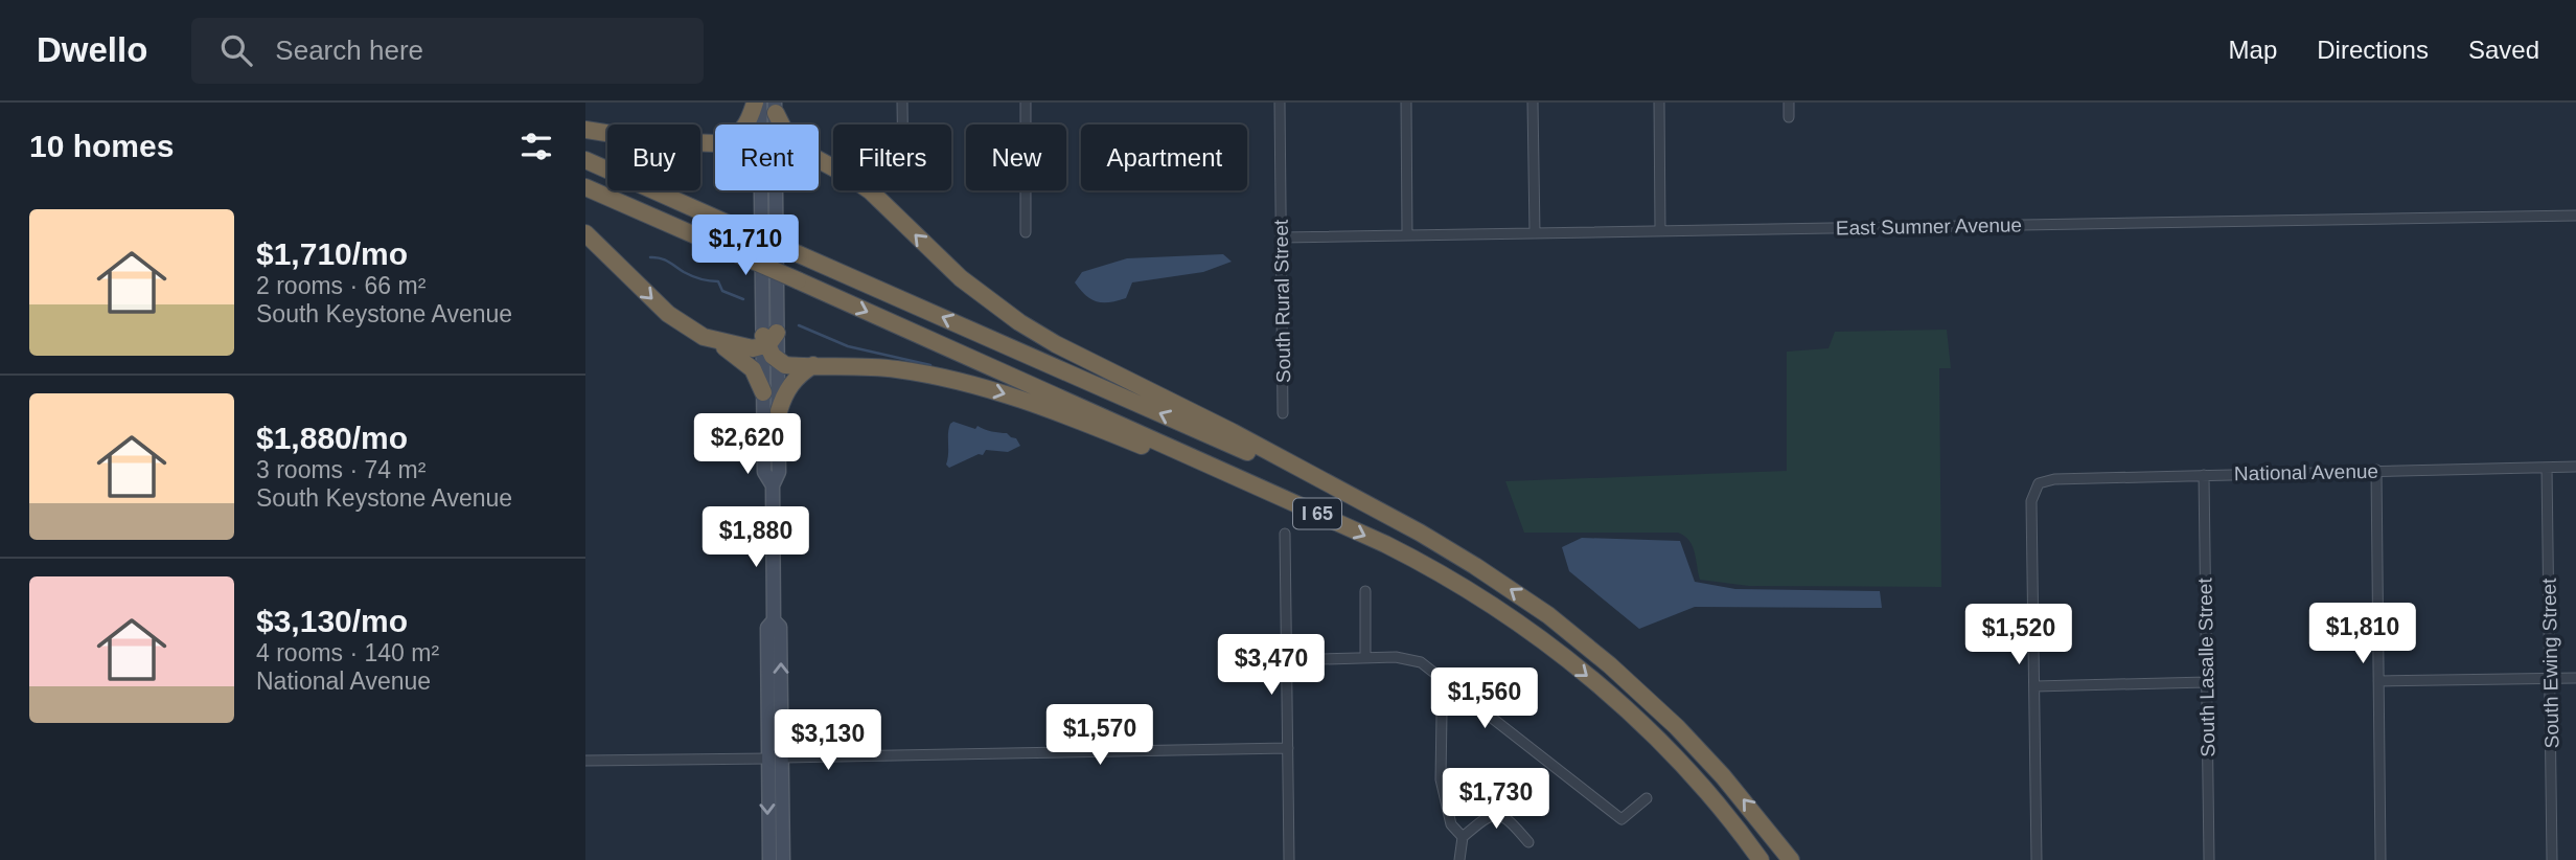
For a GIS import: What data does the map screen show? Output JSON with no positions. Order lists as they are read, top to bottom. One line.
{"streets":{"highway":["I 65"],"street":["East Sumner Avenue","South Rural Street","National Avenue","South Ewing Street","South Lasalle Street"]},"crossings":[["East Sumner Avenue","South Rural Street"],["National Avenue","South Ewing Street"],["National Avenue","South Lasalle Street"]],"page":{"header":"Dwello","search":"Search here","nav":["Map","Directions","Saved"],"heading":"10 homes","chip":["Buy","Rent","Filters","New","Apartment"],"list":[{"name":"$1,710/mo","note":"2 rooms · 66 m² · South Keystone Avenue"},{"name":"$1,880/mo","note":"3 rooms · 74 m² · South Keystone Avenue"},{"name":"$3,130/mo","note":"4 rooms · 140 m² · National Avenue"}],"price":["$1,710","$2,620","$1,880","$1,810","$1,520","$3,470","$1,560","$1,570","$3,130","$1,730"]}}
